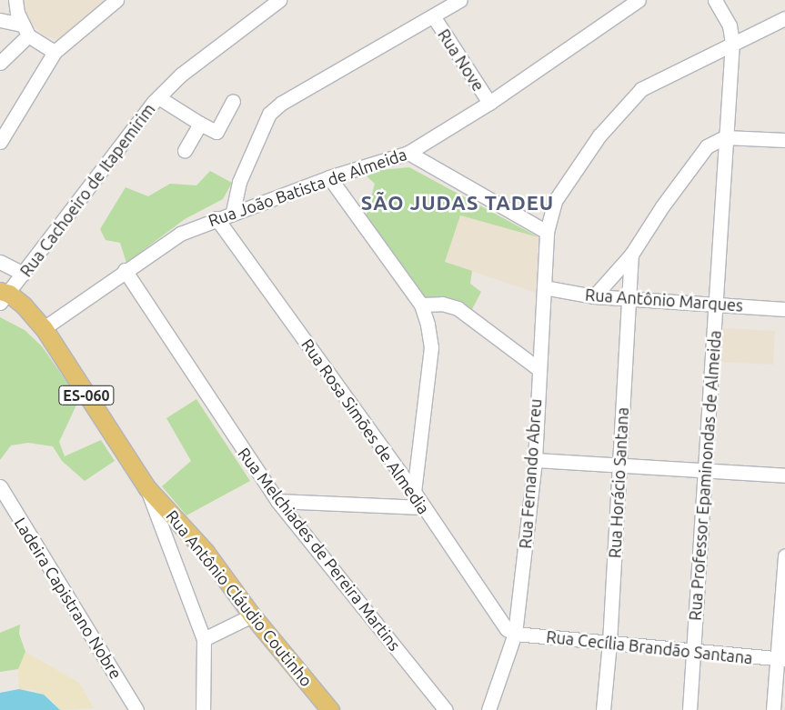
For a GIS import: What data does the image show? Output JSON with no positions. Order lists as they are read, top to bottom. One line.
{"streets":{"main road":["ES-060","Rua Antônio Cláudio Coutinho"],"street":["Rua Nove","Rua João Batista de Almeida","Rua Cachoeiro de Itapemirim","Rua Antônio Marques","Rua Rosa Simões de Almedia","Rua Fernando Abreu","Rua Professor Epaminondas de Almeida","Rua Horácio Santana","Rua Melchiades de Pereira Martins","Ladeira Capistrano Nobre","Rua Cecília Brandão Santana"]},"crossings":[["Rua Nove","Rua João Batista de Almeida"],["Rua João Batista de Almeida","ES-060"],["Rua João Batista de Almeida","Rua Rosa Simões de Almedia"],["Rua João Batista de Almeida","Rua Melchiades de Pereira Martins"],["Rua Cachoeiro de Itapemirim","ES-060"],["Rua Antônio Marques","Rua Fernando Abreu"],["Rua Antônio Marques","Rua Professor Epaminondas de Almeida"],["Rua Antônio Marques","Rua Horácio Santana"],["ES-060","Rua Antônio Cláudio Coutinho"],["Rua Rosa Simões de Almedia","Rua Fernando Abreu"],["Rua Rosa Simões de Almedia","Rua Cecília Brandão Santana"],["Rua Fernando Abreu","Rua Professor Epaminondas de Almeida"],["Rua Fernando Abreu","Rua Cecília Brandão Santana"],["Rua Professor Epaminondas de Almeida","Rua Cecília Brandão Santana"],["Rua Horácio Santana","Rua Cecília Brandão Santana"]],"districts":["SÃO JUDAS TADEU"]}
